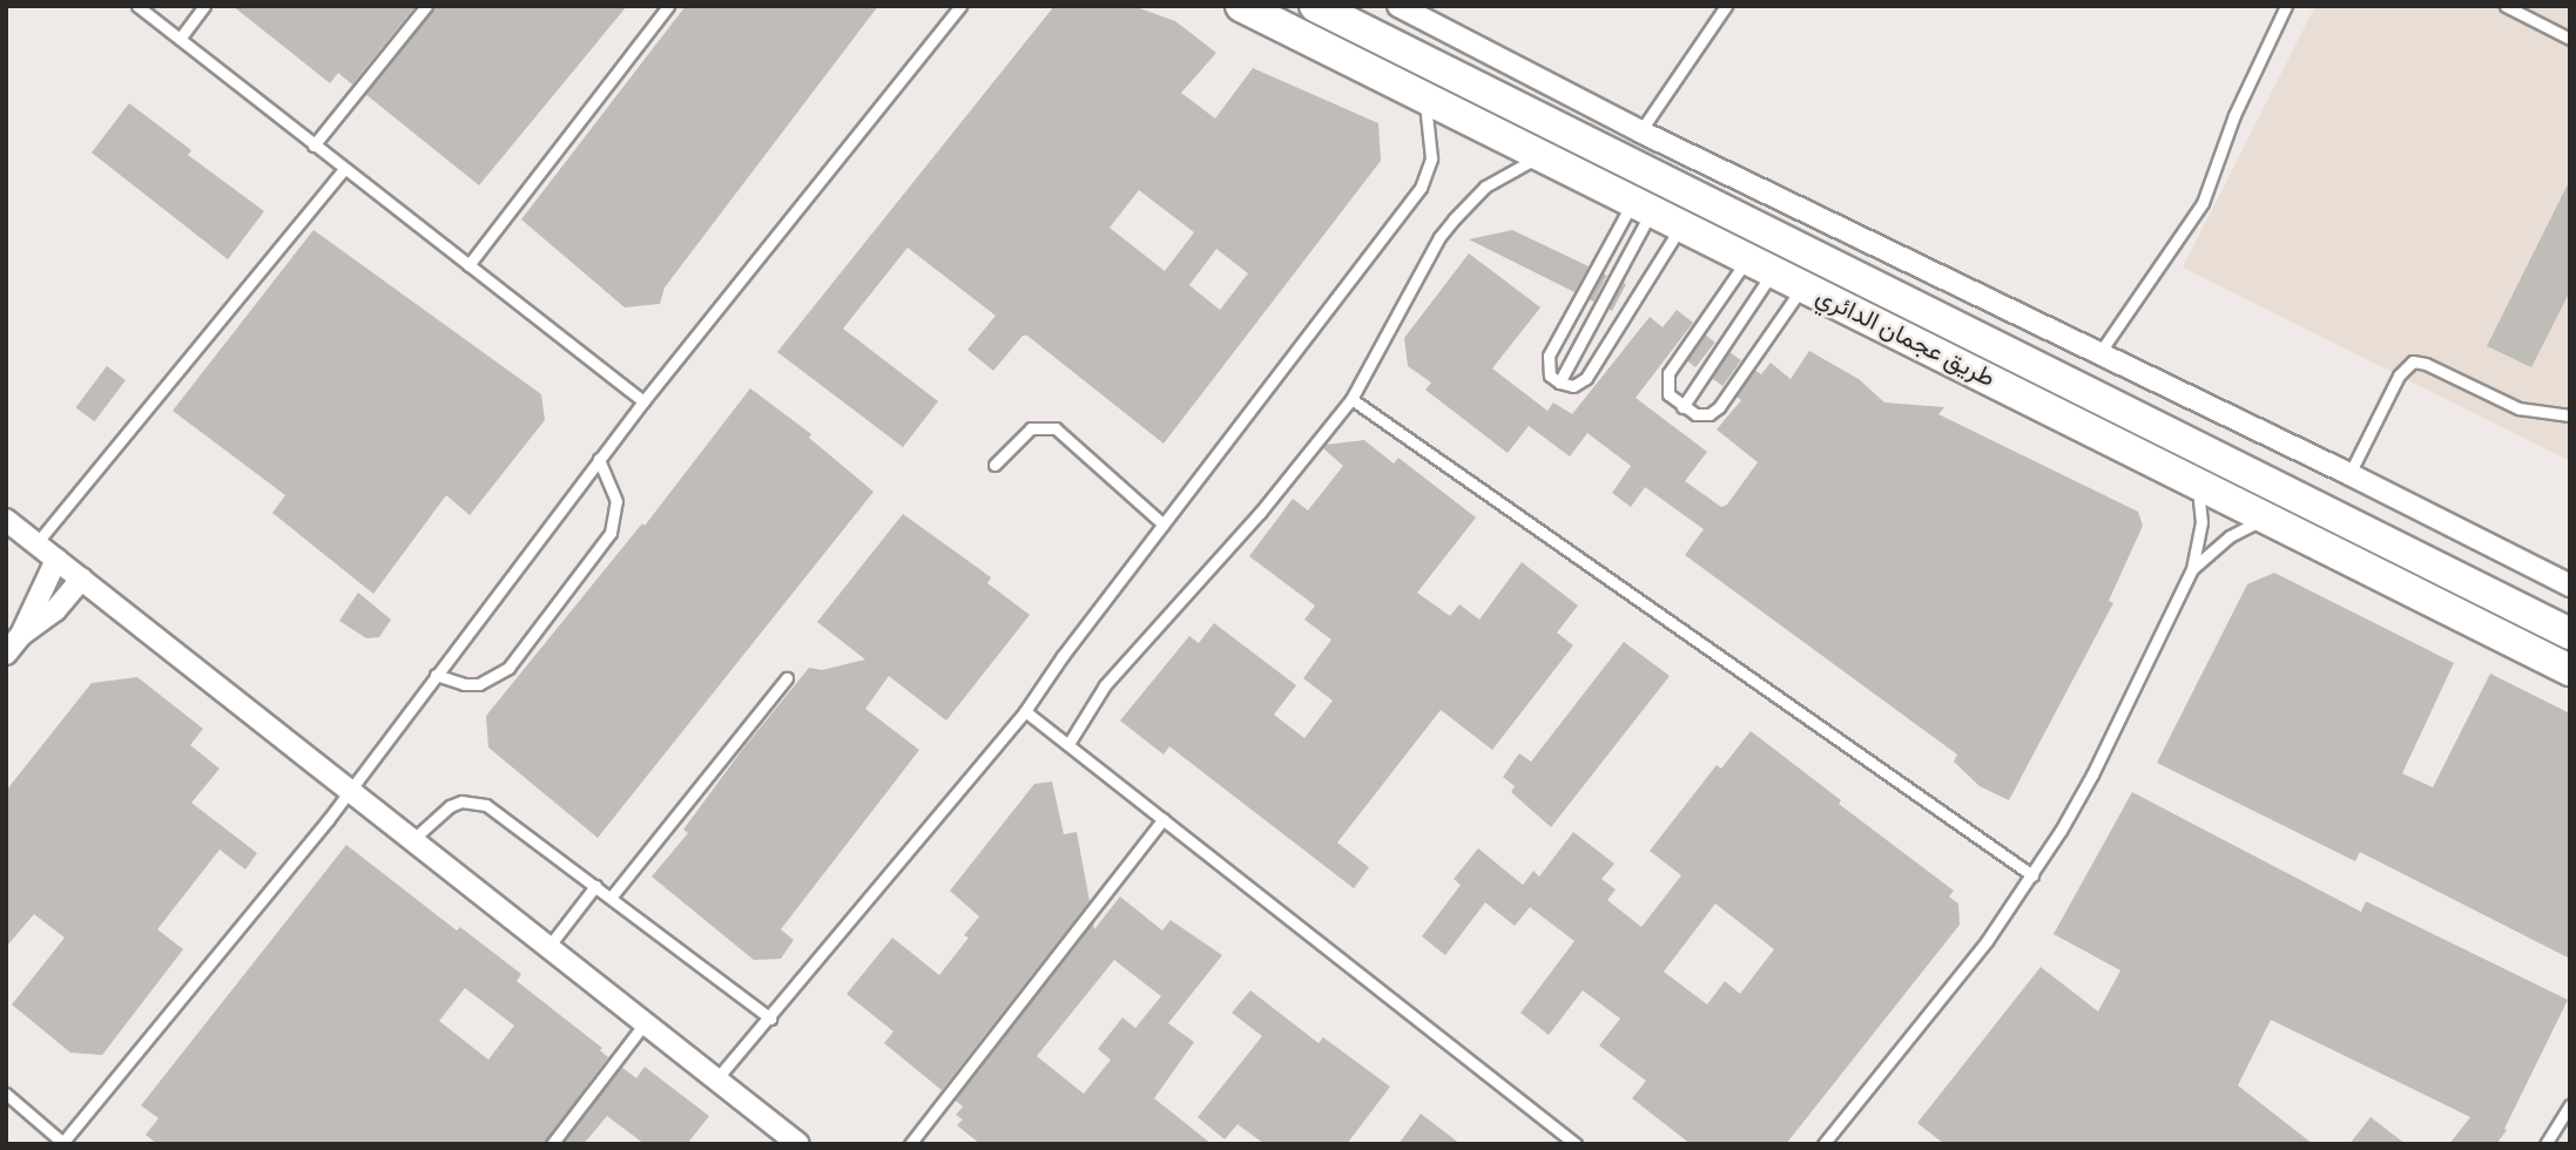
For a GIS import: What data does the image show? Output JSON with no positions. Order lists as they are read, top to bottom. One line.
{"streets":{"main road":["طريق عجمان الدائري"]}}
